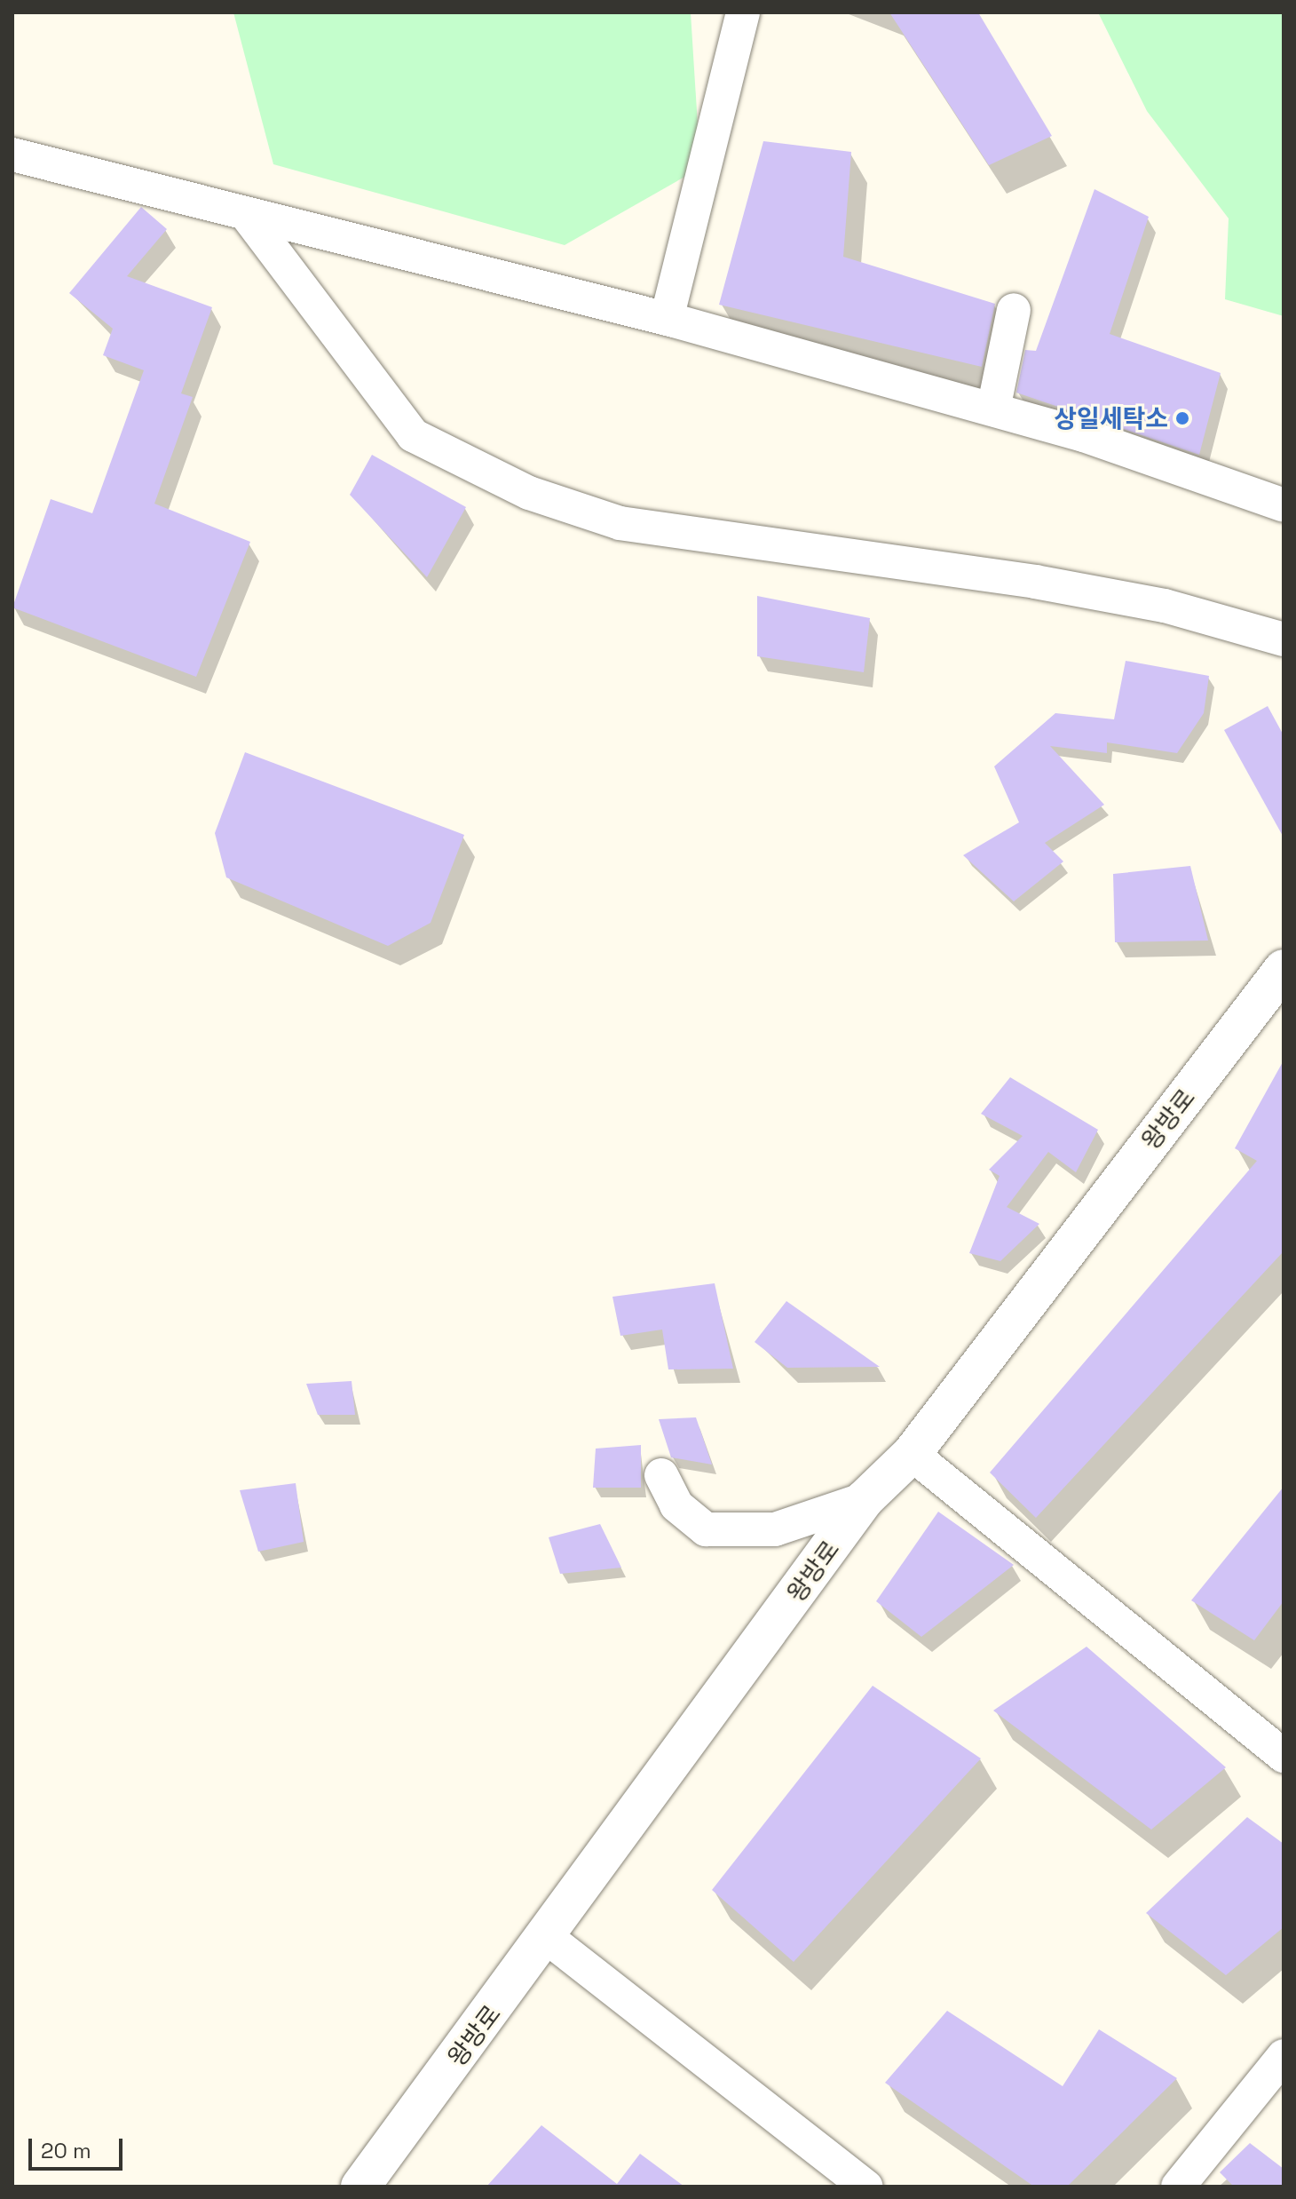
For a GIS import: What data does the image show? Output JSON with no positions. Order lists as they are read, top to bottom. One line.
{"streets":{"main road":["왕방로"]},"places":["상일세탁소"],"scale_bar":"20 m"}
